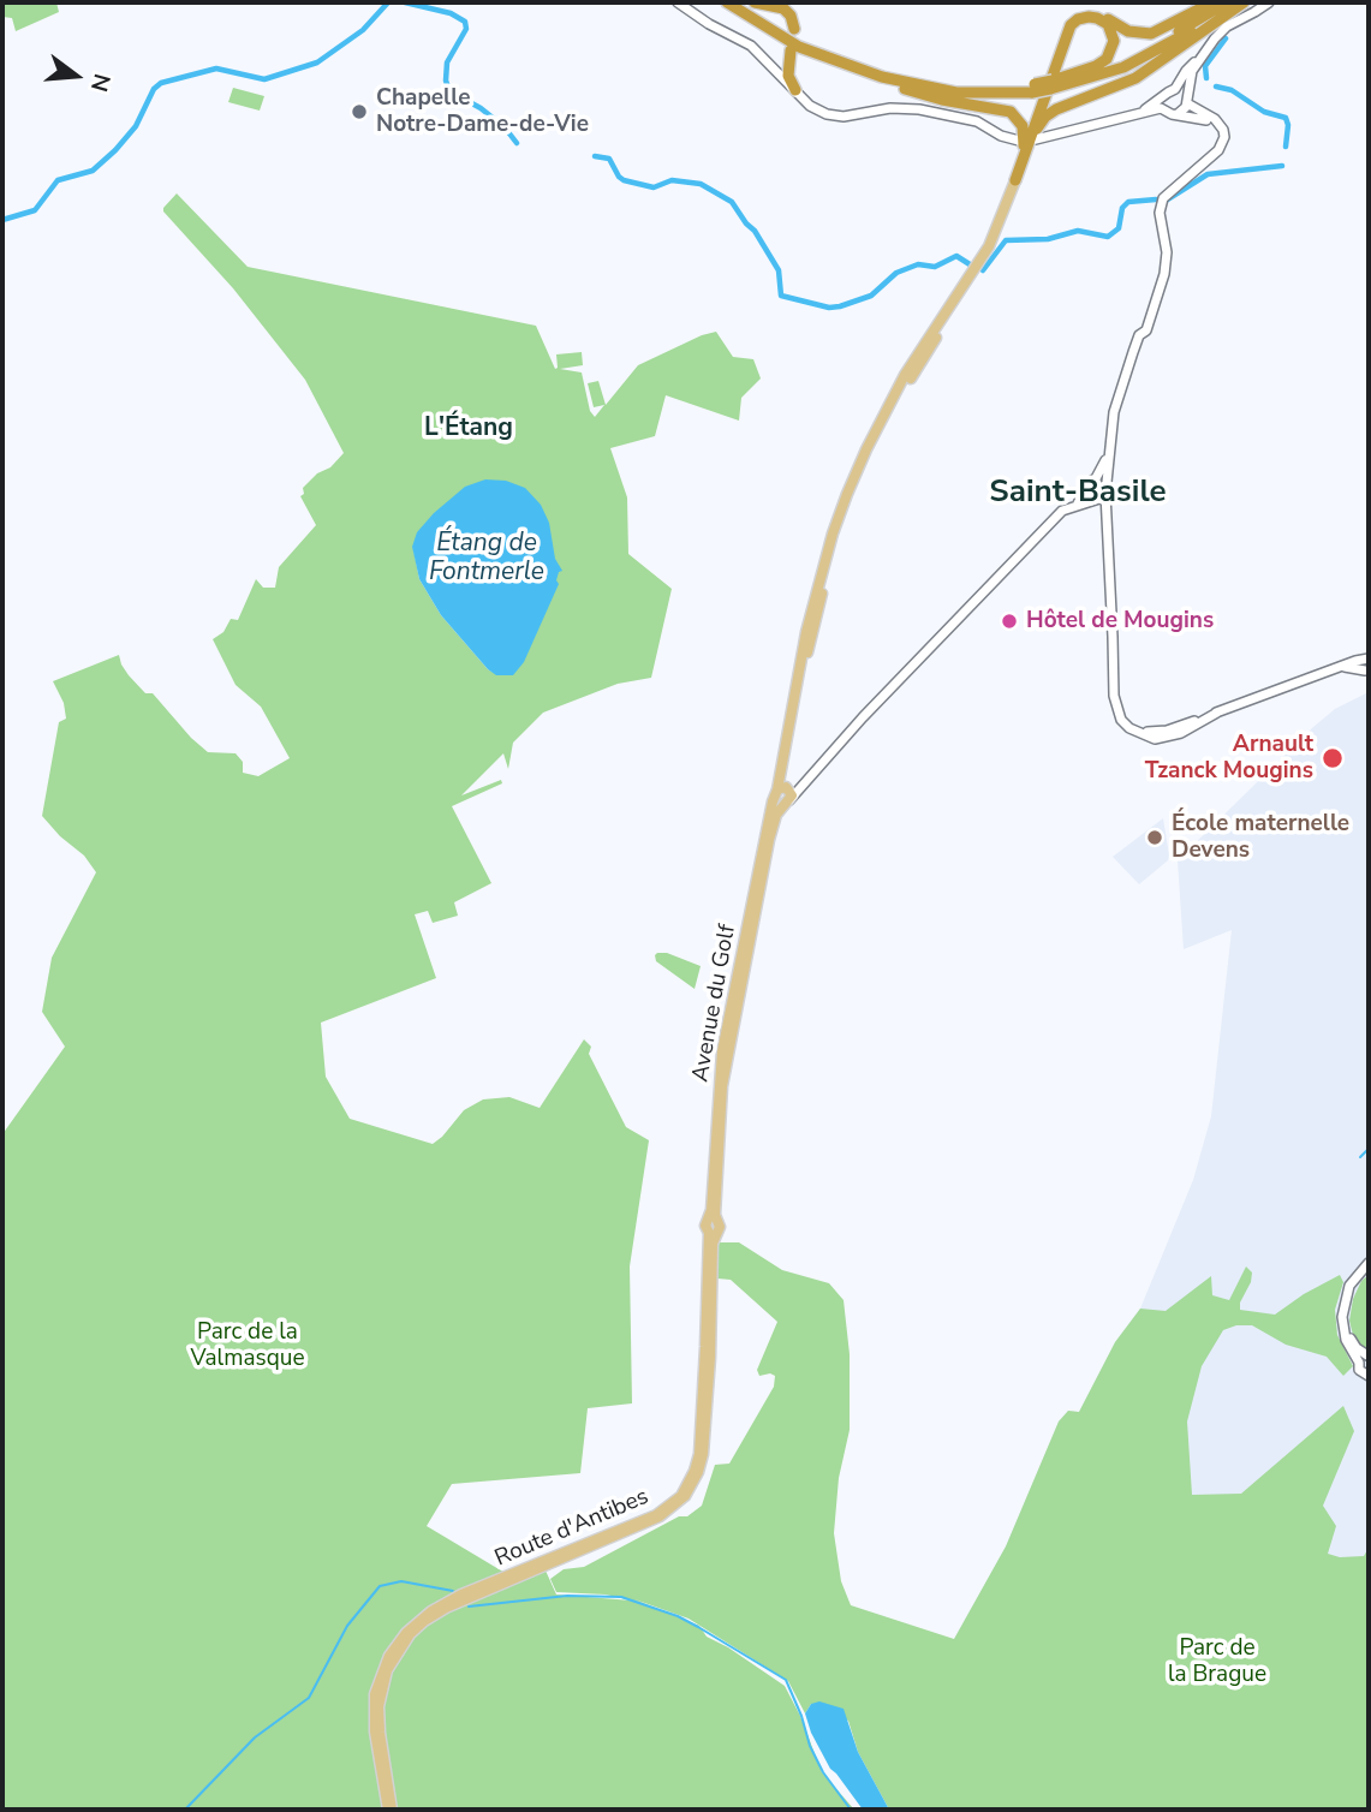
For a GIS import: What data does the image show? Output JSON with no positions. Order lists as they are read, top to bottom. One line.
{"streets":{"main road":["Avenue du Golf","Route d'Antibes"]},"crossings":[["Avenue du Golf","Route d'Antibes"]],"districts":["L'Étang","Saint-Basile"],"water":["Étang de Fontmerle"],"parks":["Parc de la Valmasque","Parc de la Brague"],"places":["Chapelle Notre-Dame-de-Vie","Hôtel de Mougins","Arnault Tzanck Mougins","École maternelle Devens"],"north":"right"}
